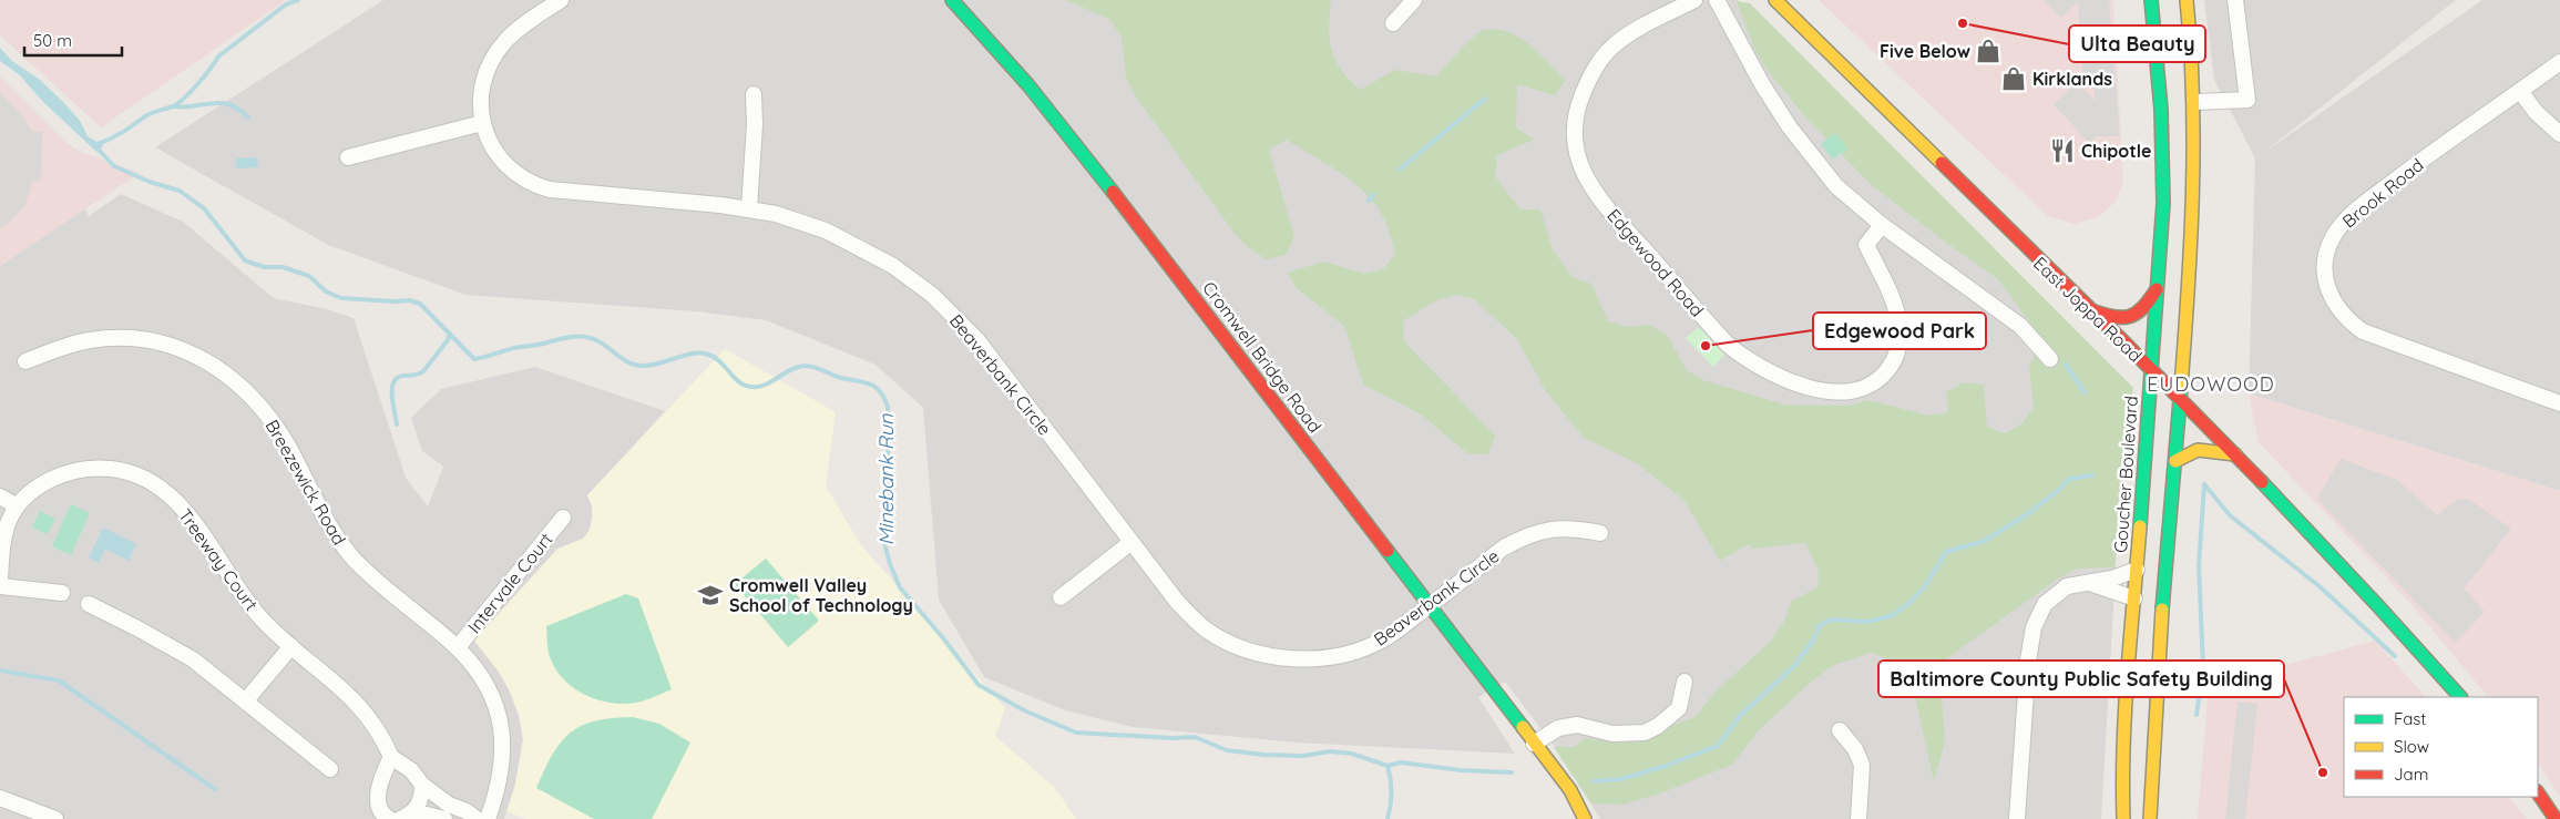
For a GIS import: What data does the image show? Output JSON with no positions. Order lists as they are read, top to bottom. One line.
{"streets":{"main road":["East Joppa Road","Cromwell Bridge Road","Goucher Boulevard"],"street":["Brook Road","Edgewood Road","Beaverbank Circle","Breezewick Road","Treeway Court","Intervale Court"]},"crossings":[["East Joppa Road","Goucher Boulevard"],["Cromwell Bridge Road","Beaverbank Circle"],["Breezewick Road","Intervale Court"]],"districts":["EUDOWOOD"],"water":["Minebank Run"],"places":{"other":["Ulta Beauty","Edgewood Park","Baltimore County Public Safety Building"],"shop":["Five Below","Kirklands"],"restaurant":["Chipotle"],"school or university":["Cromwell Valley School of Technology"]},"legend":["Fast","Slow","Jam"],"scale_bar":"50 m"}
